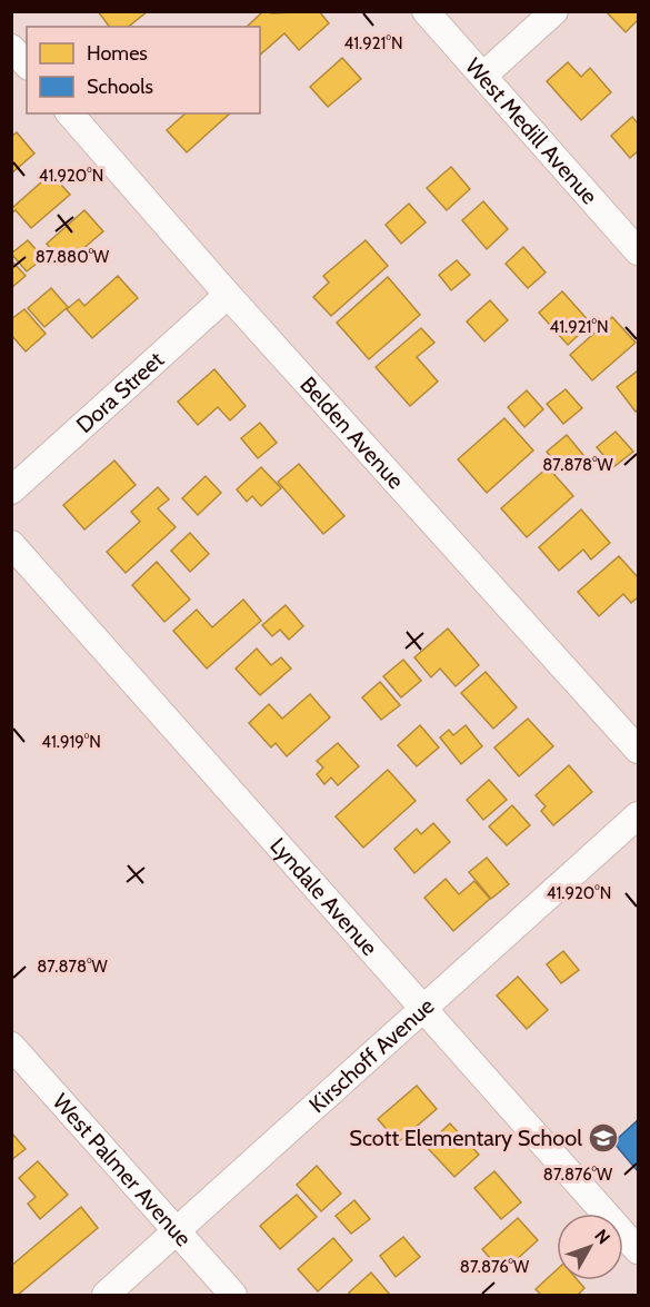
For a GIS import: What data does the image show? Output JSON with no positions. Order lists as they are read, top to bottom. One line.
{"streets":{"street":["West Medill Avenue","Dora Street","Belden Avenue","Lyndale Avenue","Kirschoff Avenue","West Palmer Avenue"]},"crossings":[["Dora Street","Belden Avenue"],["Lyndale Avenue","Kirschoff Avenue"],["Kirschoff Avenue","West Palmer Avenue"]],"places":{"school or university":["Scott Elementary School"]},"legend":["Homes","Schools"],"north":"top right","coordinates":["41.921°N","41.920°N","87.880°W","87.878°W","41.919°N","87.876°W"]}
